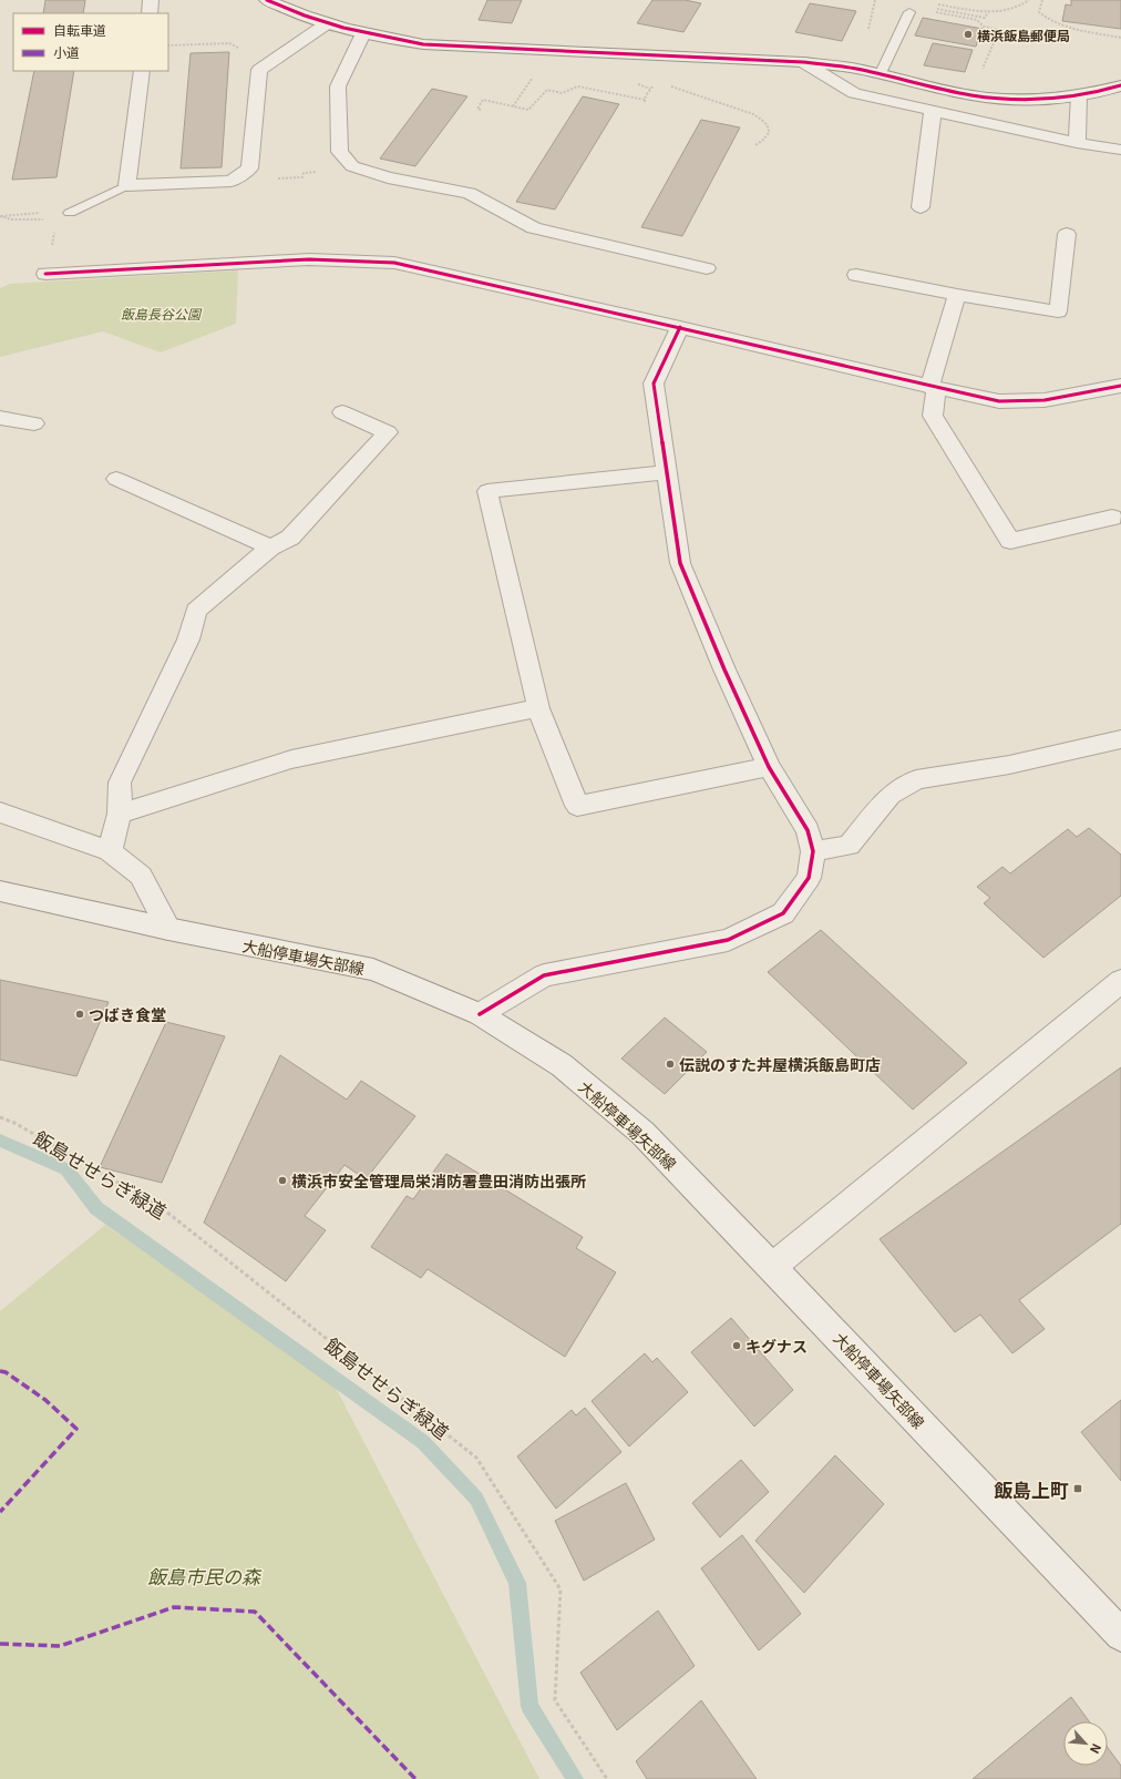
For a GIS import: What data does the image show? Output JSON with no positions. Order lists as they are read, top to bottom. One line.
{"streets":{"street":["大船停車場矢部線"],"path":["飯島せせらぎ緑道"]},"parks":["飯島長谷公園","飯島市民の森"],"places":{"other":["横浜飯島郵便局","つばき食堂","伝説のすた丼屋横浜飯島町店","横浜市安全管理局栄消防署豊田消防出張所","キグナス"],"transit":["飯島上町"]},"legend":["自転車道","小道"],"north":"bottom right"}
